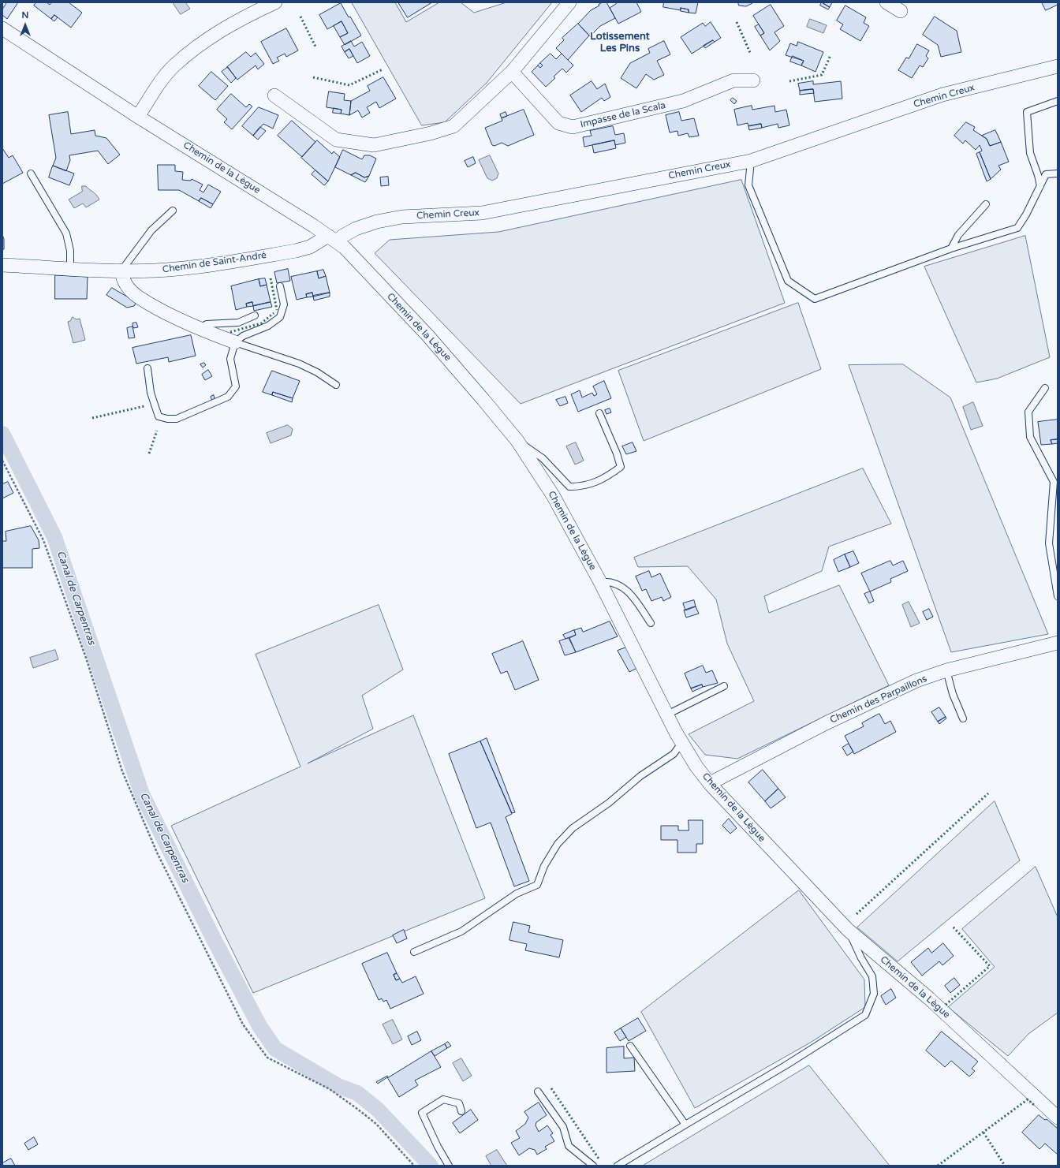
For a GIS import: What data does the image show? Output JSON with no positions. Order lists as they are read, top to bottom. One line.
{"streets":{"street":["Chemin Creux","Impasse de la Scala","Chemin de la Lègue","Chemin de Saint-André","Chemin des Parpaillons"]},"crossings":[["Chemin Creux","Chemin de la Lègue"],["Chemin Creux","Chemin de Saint-André"],["Chemin de la Lègue","Chemin de Saint-André"],["Chemin de la Lègue","Chemin des Parpaillons"]],"districts":["Lotissement Les Pins"],"water":["Canal de Carpentras"],"north":"top"}
